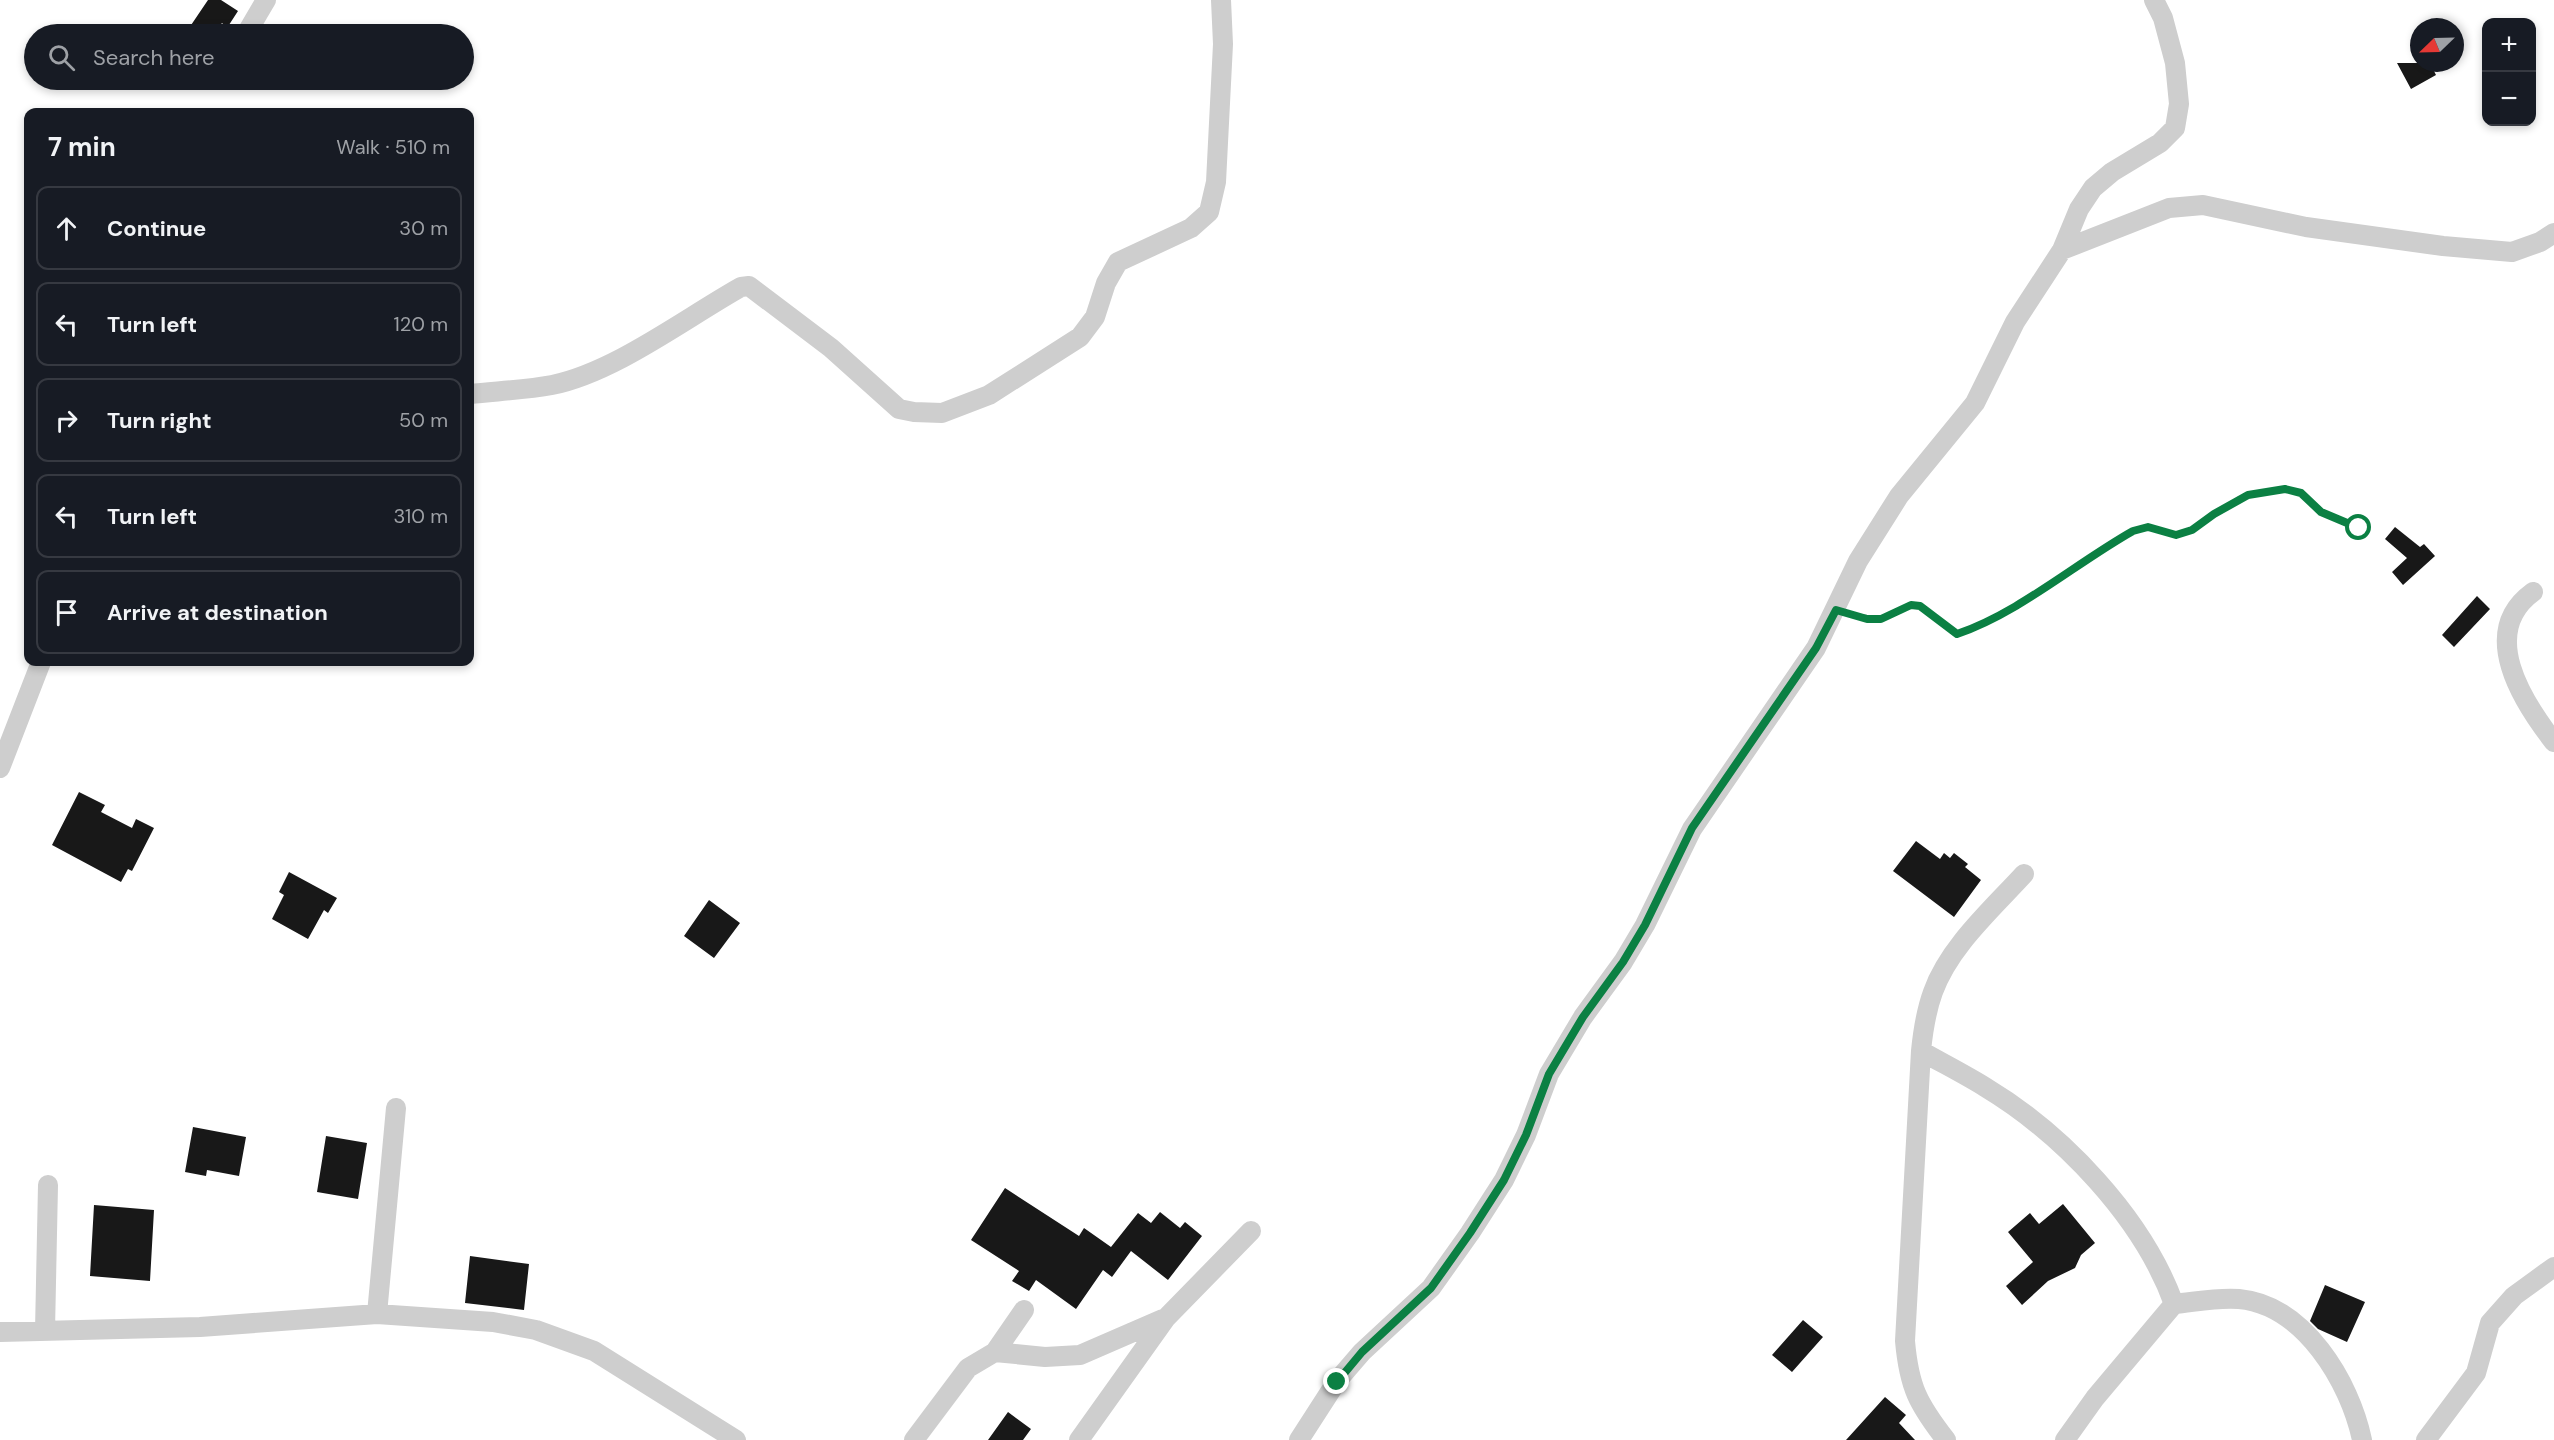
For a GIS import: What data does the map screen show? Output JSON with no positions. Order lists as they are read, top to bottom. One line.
{"north":"bottom left","page":{"map_buttons":["+","−"],"search":"Search here","heading":["7 min","Walk · 510 m"],"list":[["Continue","30 m"],["Turn left","120 m"],["Turn right","50 m"],["Turn left","310 m"],"Arrive at destination"]}}
